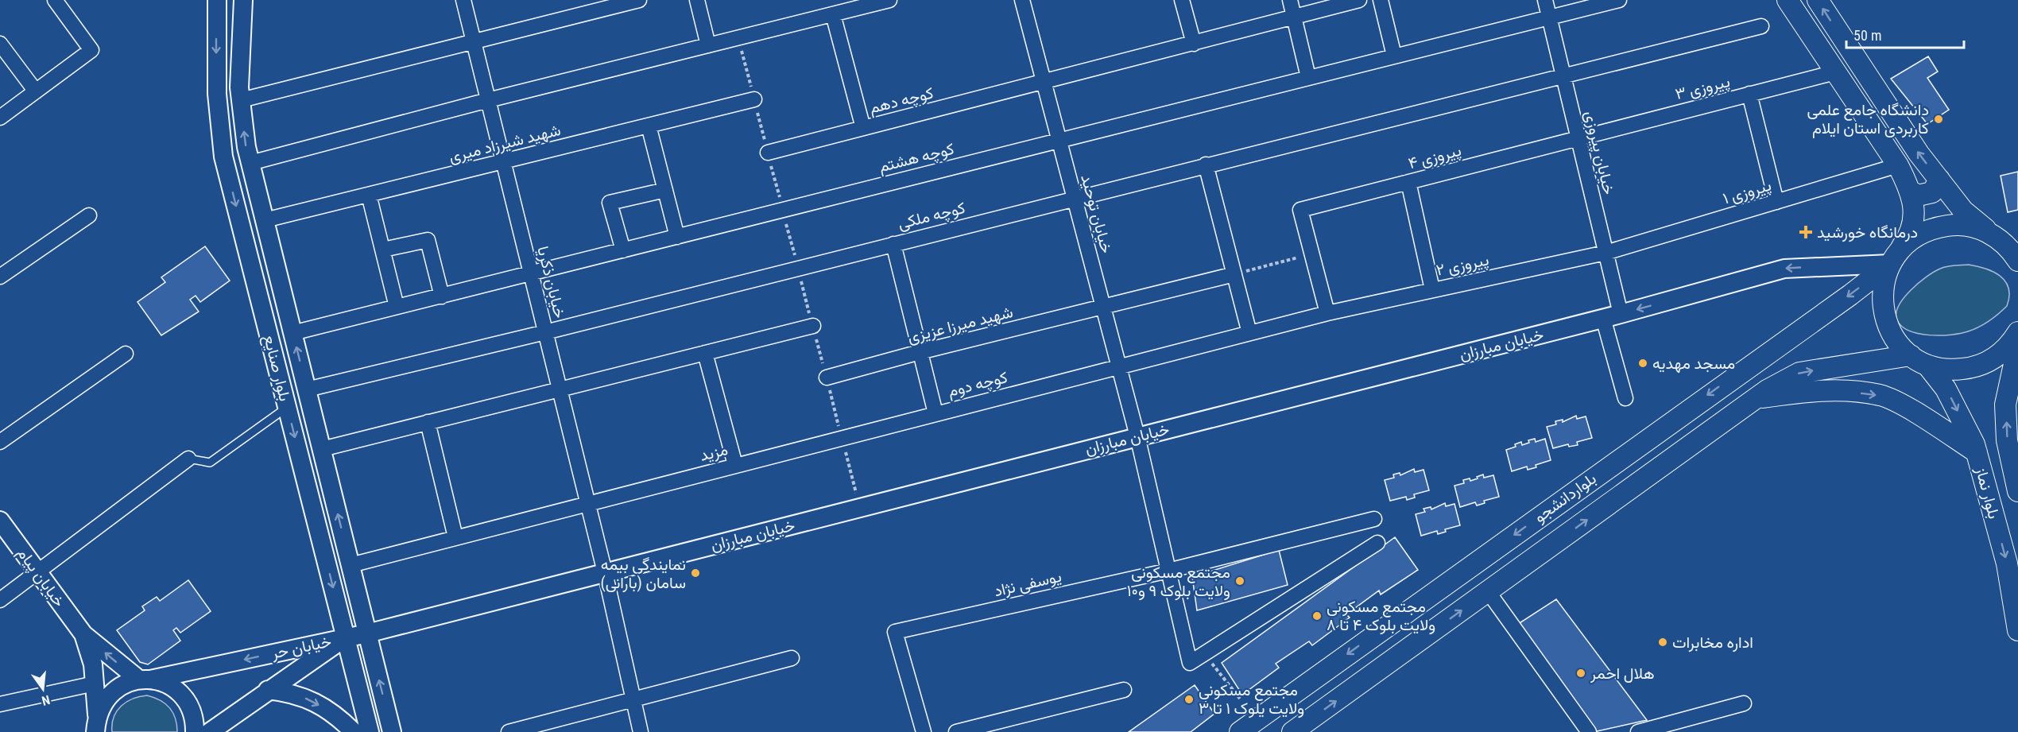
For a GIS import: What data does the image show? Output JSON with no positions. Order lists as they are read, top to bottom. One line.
{"streets":{"main road":["بلوار نماز","بلواردانشجو"],"street":["پیروزی ۳","کوچه دهم","شهید شیرزاد میری","خیابان پیروزی","پیروزی ۴","کوچه هشتم","پیروزی ۱","خیابان توحید","کوچه ملکی","پیروزی ۲","خیابان ذکریا","شهید میرزا عزیزی","خیابان مبارزان","بلوار صنایع","کوچه دوم","مزید","خیابان پیام","یوسفی نژاد","خیابان حر"]},"crossings":[["پیروزی ۳","خیابان پیروزی"],["پیروزی ۳","پیروزی ۴"],["کوچه دهم","خیابان توحید"],["شهید شیرزاد میری","خیابان ذکریا"],["شهید شیرزاد میری","بلوار صنایع"],["خیابان پیروزی","پیروزی ۴"],["خیابان پیروزی","کوچه هشتم"],["خیابان پیروزی","پیروزی ۱"],["خیابان پیروزی","کوچه ملکی"],["خیابان پیروزی","پیروزی ۲"],["خیابان پیروزی","خیابان مبارزان"],["کوچه هشتم","خیابان توحید"],["کوچه هشتم","خیابان ذکریا"],["کوچه هشتم","بلوار صنایع"],["پیروزی ۱","پیروزی ۲"],["خیابان توحید","کوچه ملکی"],["خیابان توحید","شهید میرزا عزیزی"],["خیابان توحید","خیابان مبارزان"],["خیابان توحید","کوچه دوم"],["خیابان توحید","یوسفی نژاد"],["کوچه ملکی","خیابان ذکریا"],["کوچه ملکی","بلوار صنایع"],["پیروزی ۲","کوچه دوم"],["خیابان ذکریا","خیابان مبارزان"],["خیابان ذکریا","مزید"],["خیابان مبارزان","بلوار صنایع"],["خیابان مبارزان","بلواردانشجو"],["خیابان مبارزان","خیابان حر"],["بلوار صنایع","مزید"],["بلوار صنایع","خیابان حر"],["کوچه دوم","مزید"],["خیابان پیام","خیابان حر"]],"places":{"other":["دانشگاه جامع علمی کاربردی استان ایلام","مسجد مهدیه","نمایندگی بیمه سامان (بارانی)","مجتمع مسکونی ولایت بلوک ۹ و۱۰","مجتمع مسکونی ولایت بلوک ۴ تا ۸","اداره مخابرات","هلال احمر","مجتمع مسکونی ولایت یلوک ۱ تا ۳"],"health":["درمانگاه خورشید"]},"scale_bar":"50 m","north":"bottom"}
